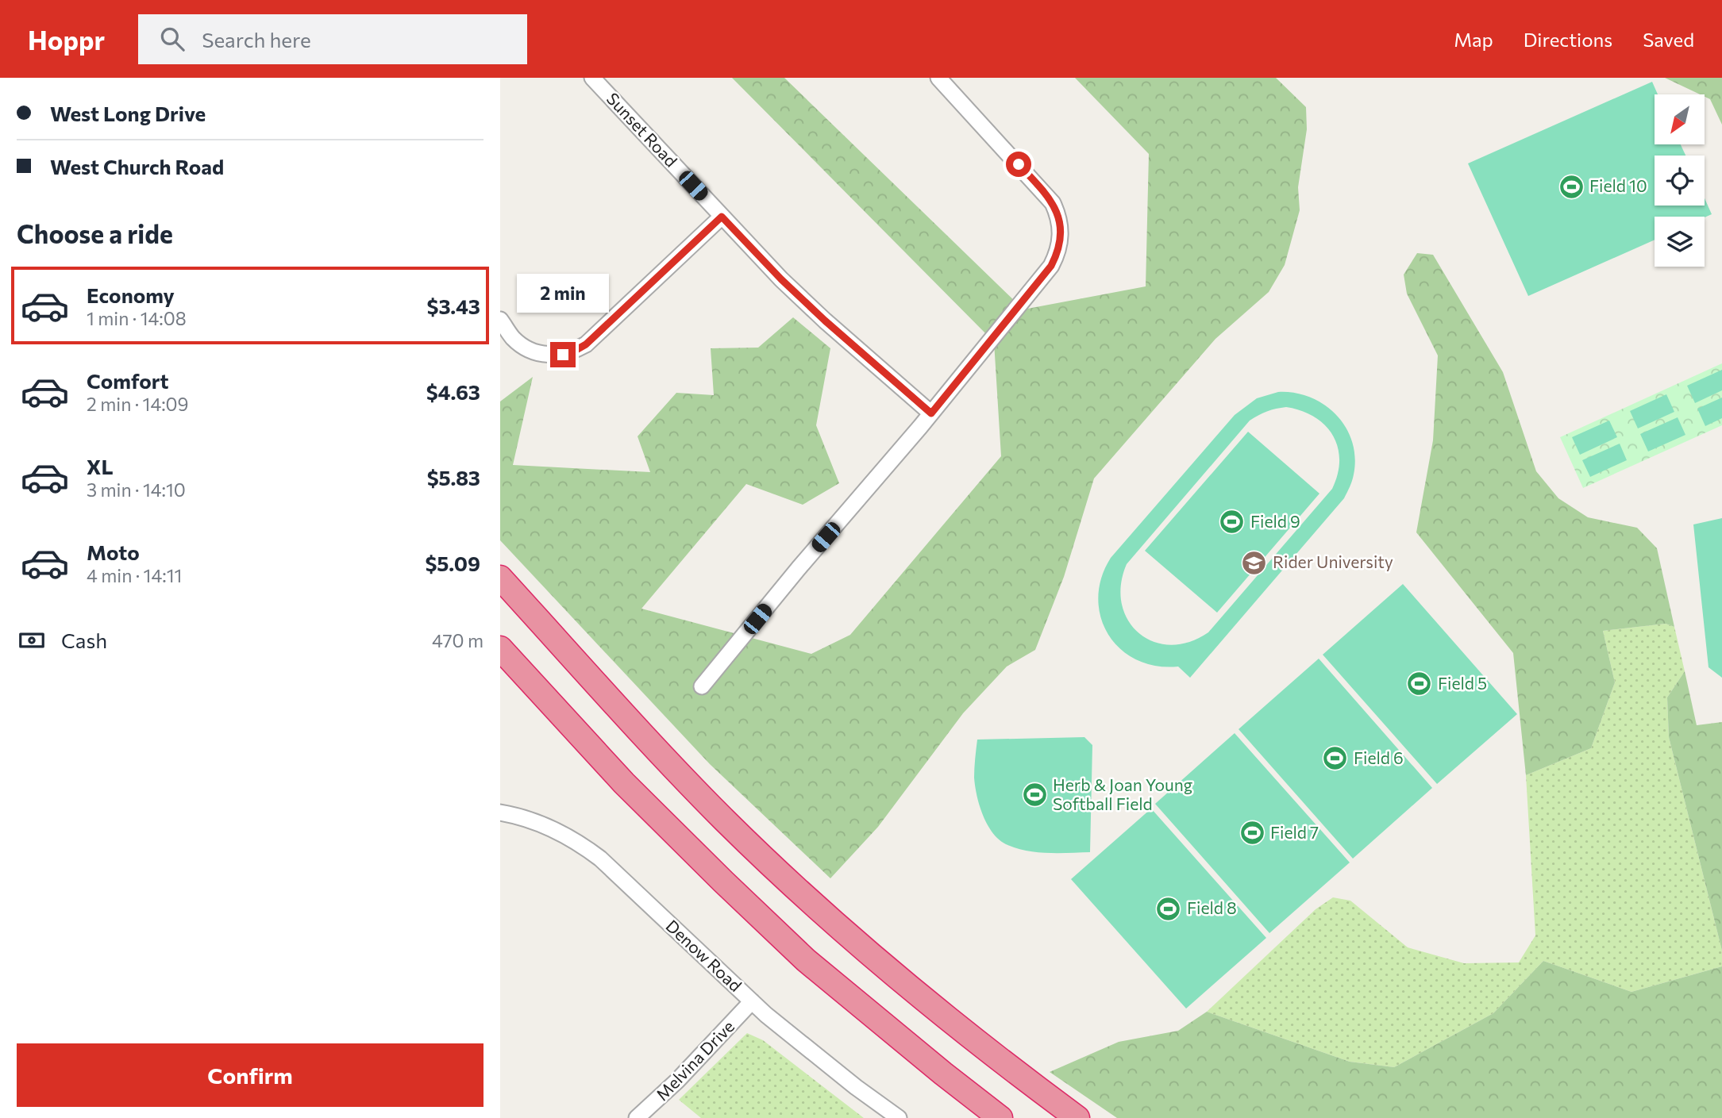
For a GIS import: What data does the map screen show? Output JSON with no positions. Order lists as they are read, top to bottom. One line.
{"streets":{"street":["Sunset Road","Denow Road","Melvina Drive"]},"crossings":[["Denow Road","Melvina Drive"]],"places":{"sports":["Field 10","Field 9","Field 5","Field 6","Herb & Joan Young Softball Field","Field 7","Field 8"],"school or university":["Rider University"]},"north":"bottom left","page":{"header":"Hoppr","search":"Search here","nav":["Map","Directions","Saved"],"banner":["West Long Drive","West Church Road"],"heading":"Choose a ride","list":[{"name":"Economy","note":"1 min · 14:08","value":"$3.43"},{"name":"Comfort","note":"2 min · 14:09","value":"$4.63"},{"name":"XL","note":"3 min · 14:10","value":"$5.83"},{"name":"Moto","note":"4 min · 14:11","value":"$5.09"}],"bubble":"2 min","pay":["Cash","470 m"],"buttons":"Confirm"}}
